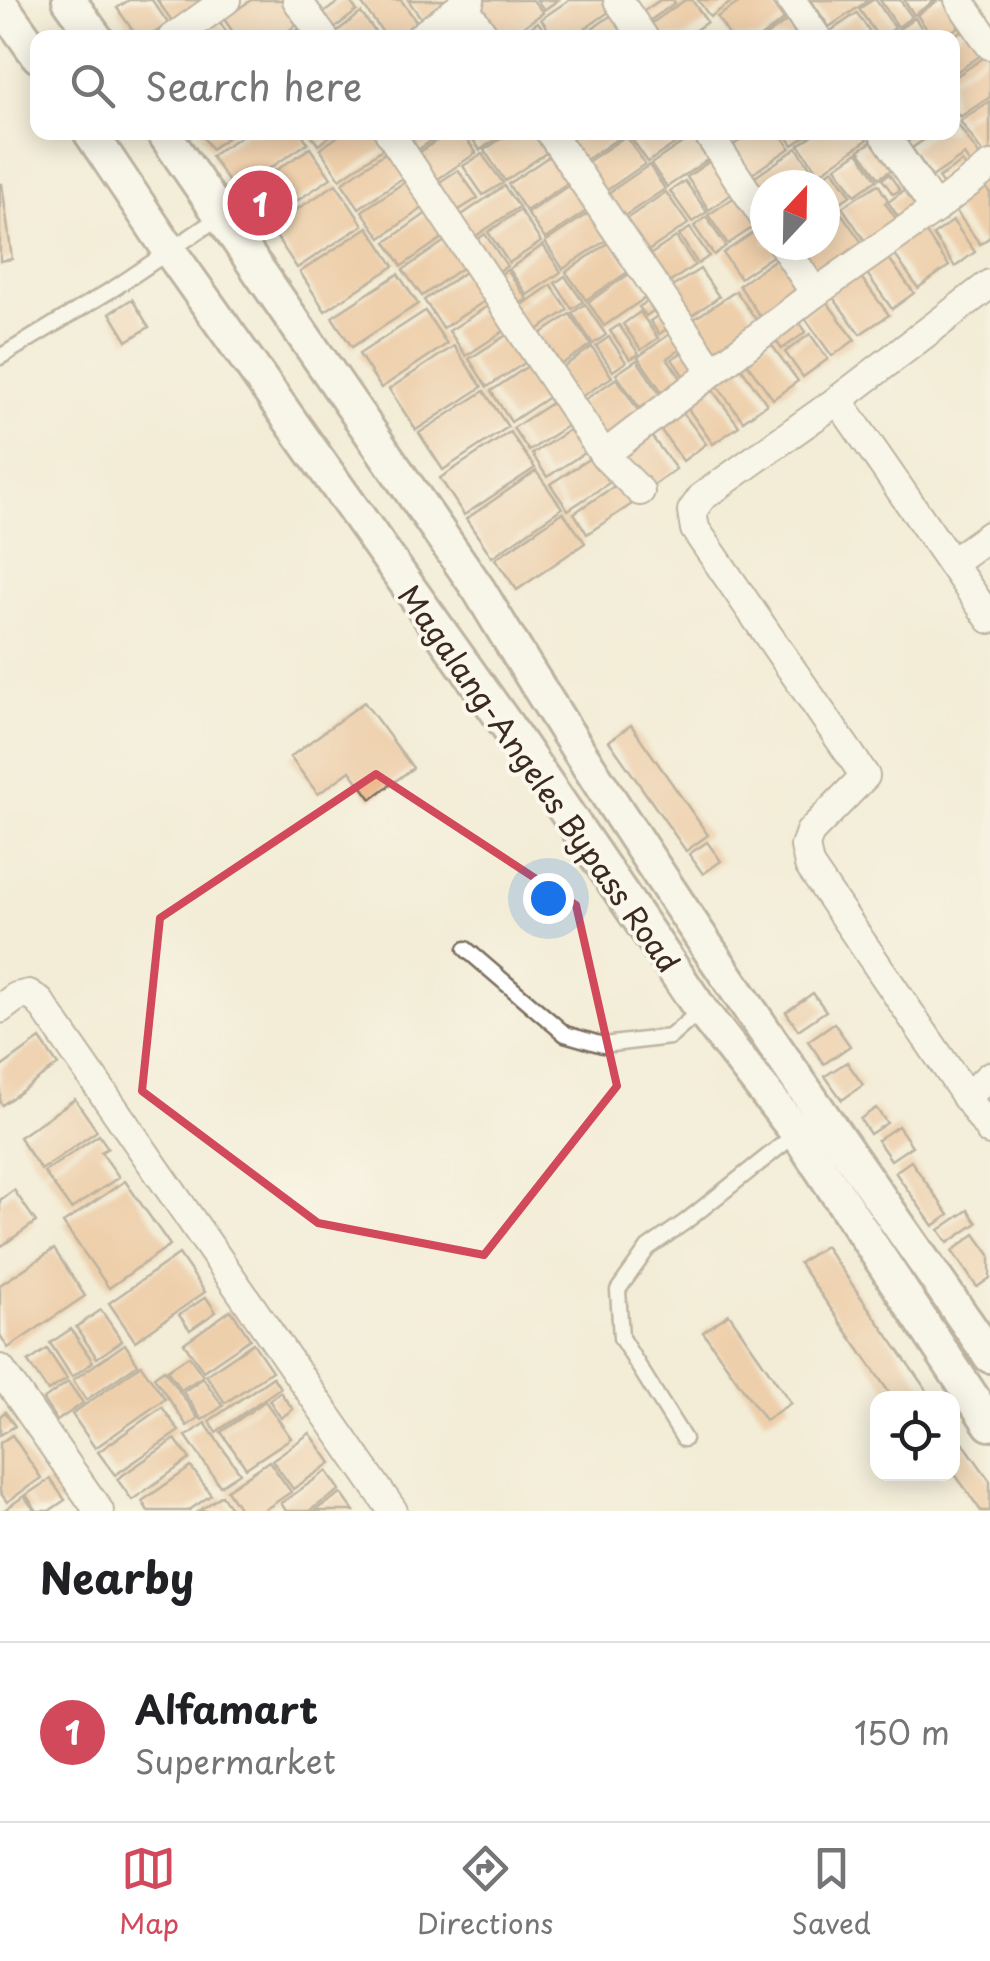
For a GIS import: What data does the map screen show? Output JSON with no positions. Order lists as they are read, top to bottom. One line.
{"streets":{"street":["Magalang-Angeles Bypass Road"]},"north":"top","page":{"search":"Search here","pins":"1","heading":"Nearby","list":[{"mark":"1","name":"Alfamart","note":"Supermarket","value":"150 m"}],"nav":["Map","Directions","Saved"]}}
